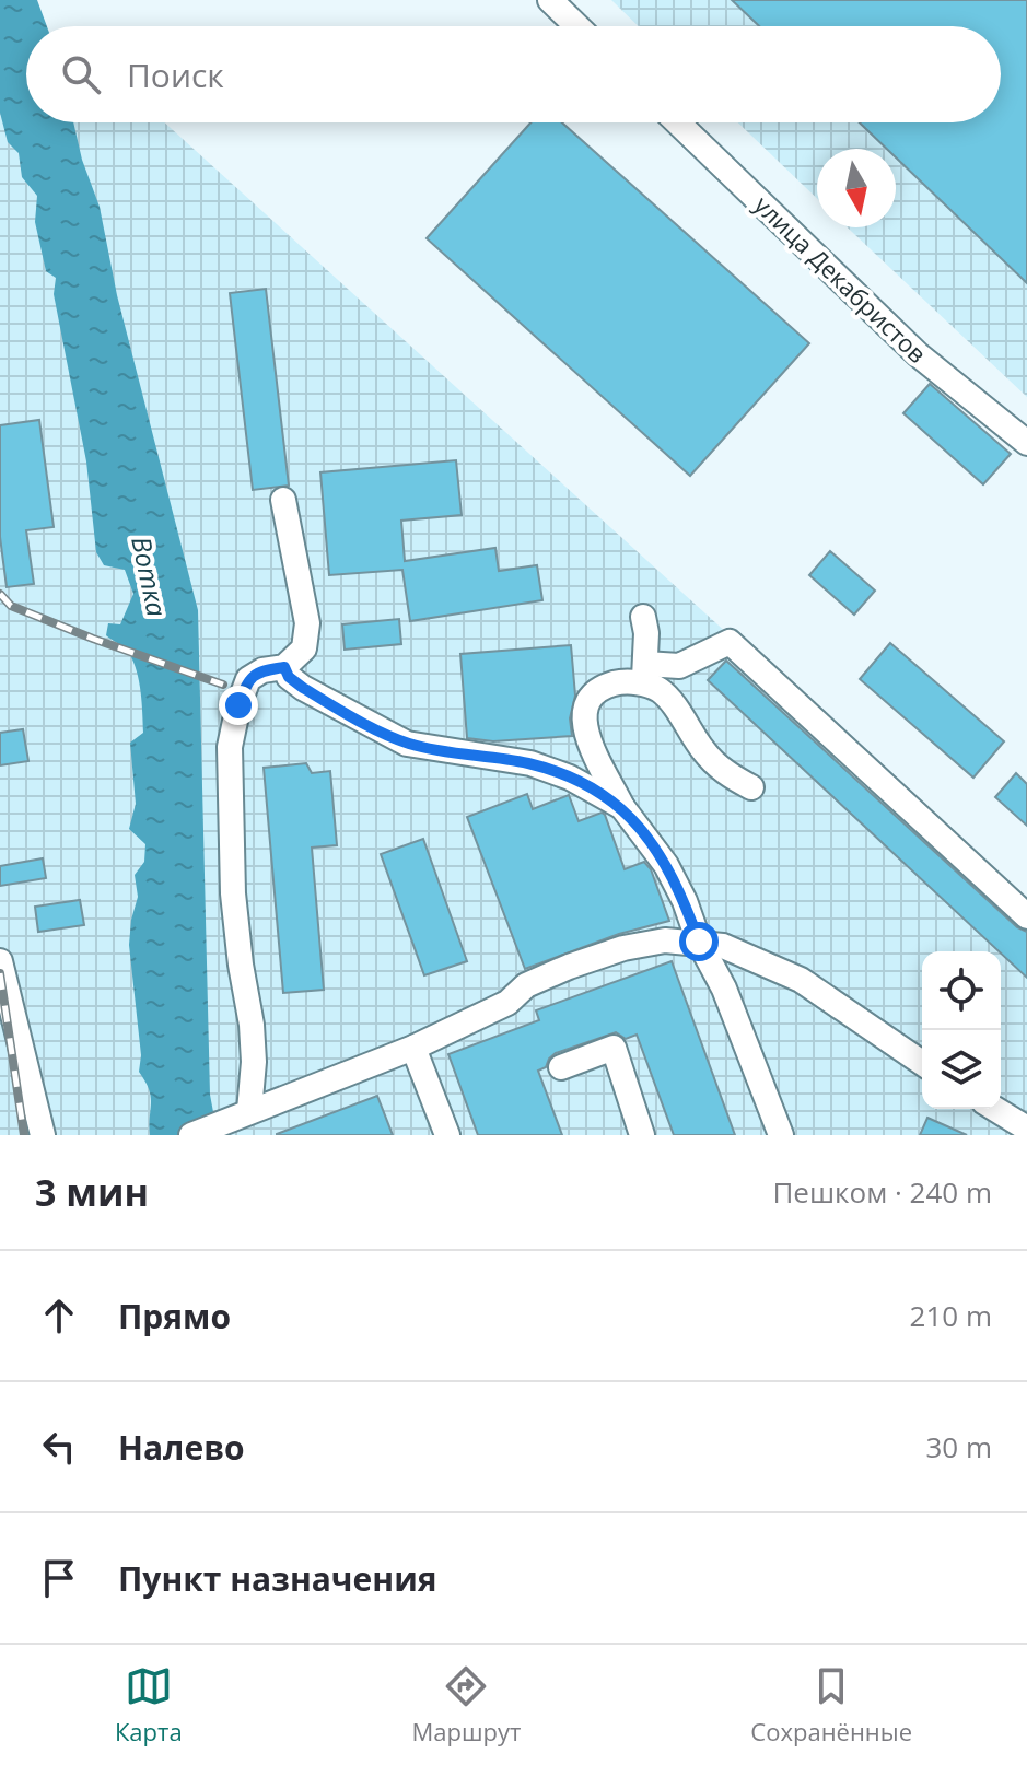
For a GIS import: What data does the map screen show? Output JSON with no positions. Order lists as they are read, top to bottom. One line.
{"streets":{"street":["улица Декабристов"]},"water":["Вотка"],"north":"bottom","page":{"search":"Поиск","heading":["3 мин","Пешком · 240 m"],"list":[["Прямо","210 m"],["Налево","30 m"],"Пункт назначения"],"nav":["Карта","Маршрут","Сохранённые"]}}
